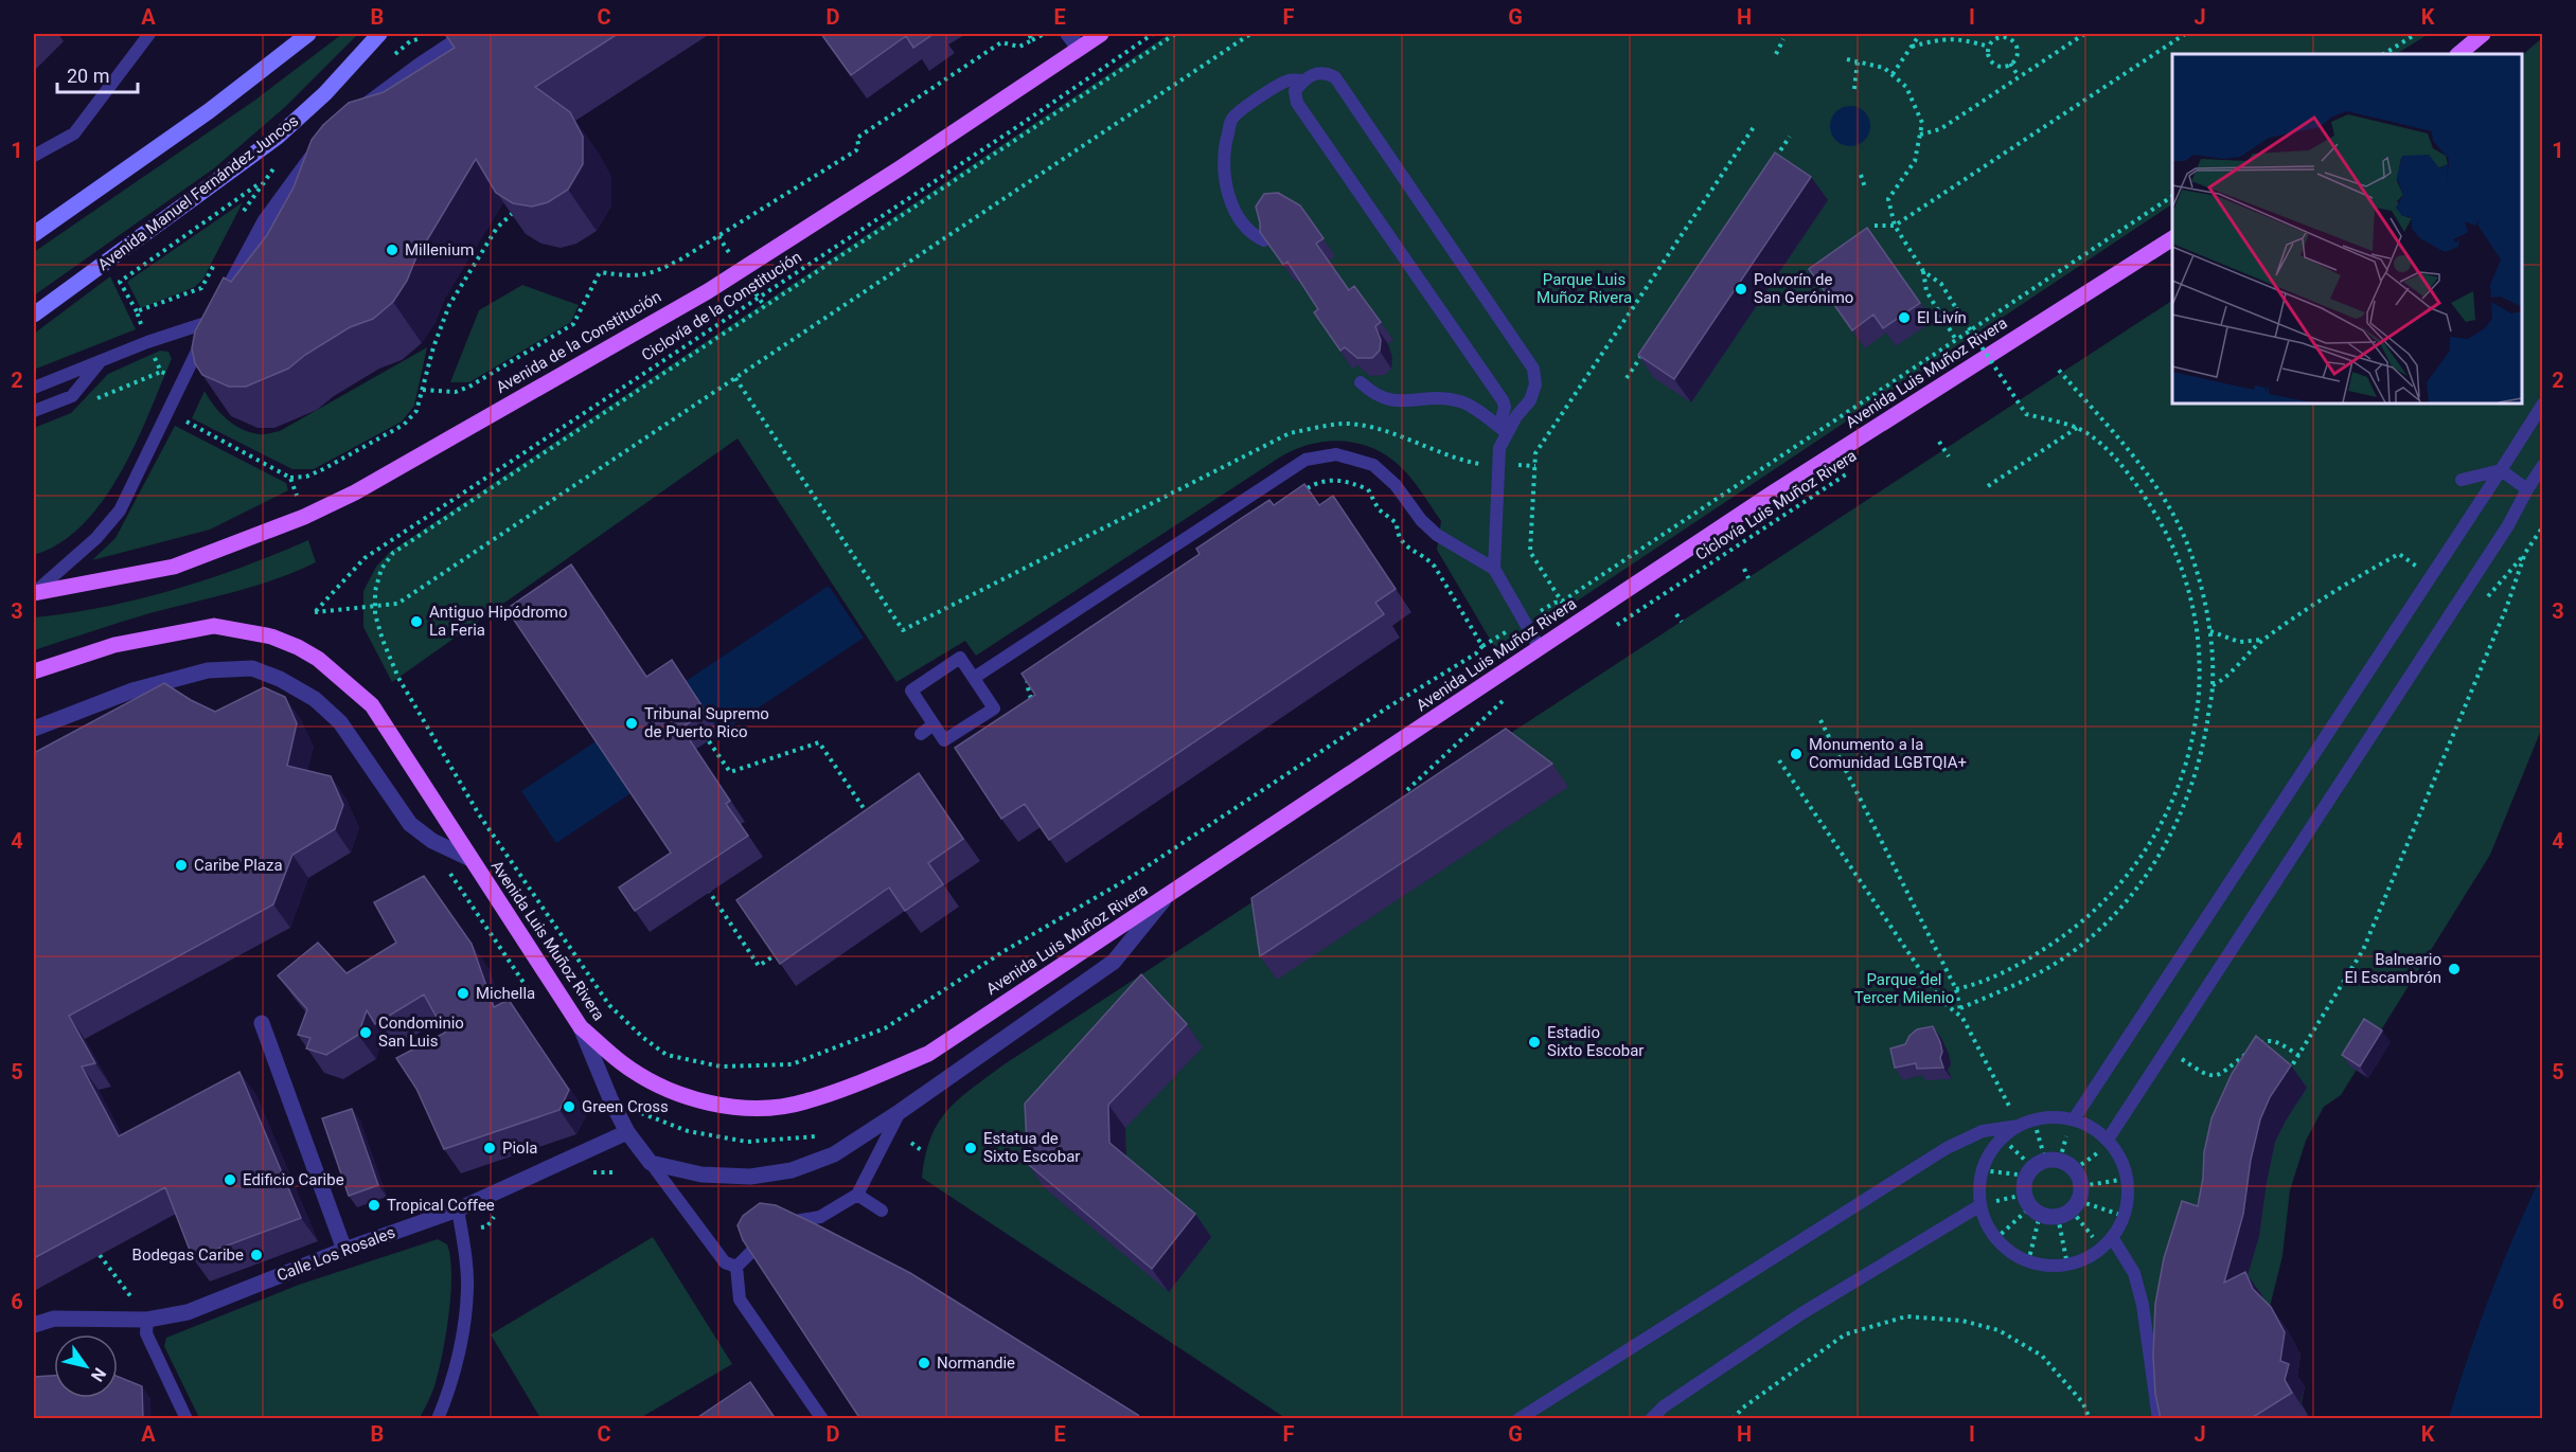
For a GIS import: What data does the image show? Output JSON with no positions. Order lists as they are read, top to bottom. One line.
{"streets":{"main road":["Avenida Manuel Fernández Juncos","Avenida de la Constitución","Avenida Luis Muñoz Rivera"],"street":["Calle Los Rosales"],"path":["Ciclovía de la Constitución","Ciclovía Luis Muñoz Rivera"]},"parks":["Parque Luis Muñoz Rivera","Parque del Tercer Milenio"],"places":["Millenium","Polvorín de San Gerónimo","El Livín","Antiguo Hipódromo La Feria","Tribunal Supremo de Puerto Rico","Monumento a la Comunidad LGBTQIA+","Caribe Plaza","Balneario El Escambrón","Michella","Condominio San Luis","Estadio Sixto Escobar","Green Cross","Piola","Estatua de Sixto Escobar","Edificio Caribe","Tropical Coffee","Bodegas Caribe","Normandie"],"scale_bar":"20 m","north":"bottom right","grid":{"columns":["A","B","C","D","E","F","G","H","I","J","K"],"rows":["1","2","3","4","5","6"]}}
